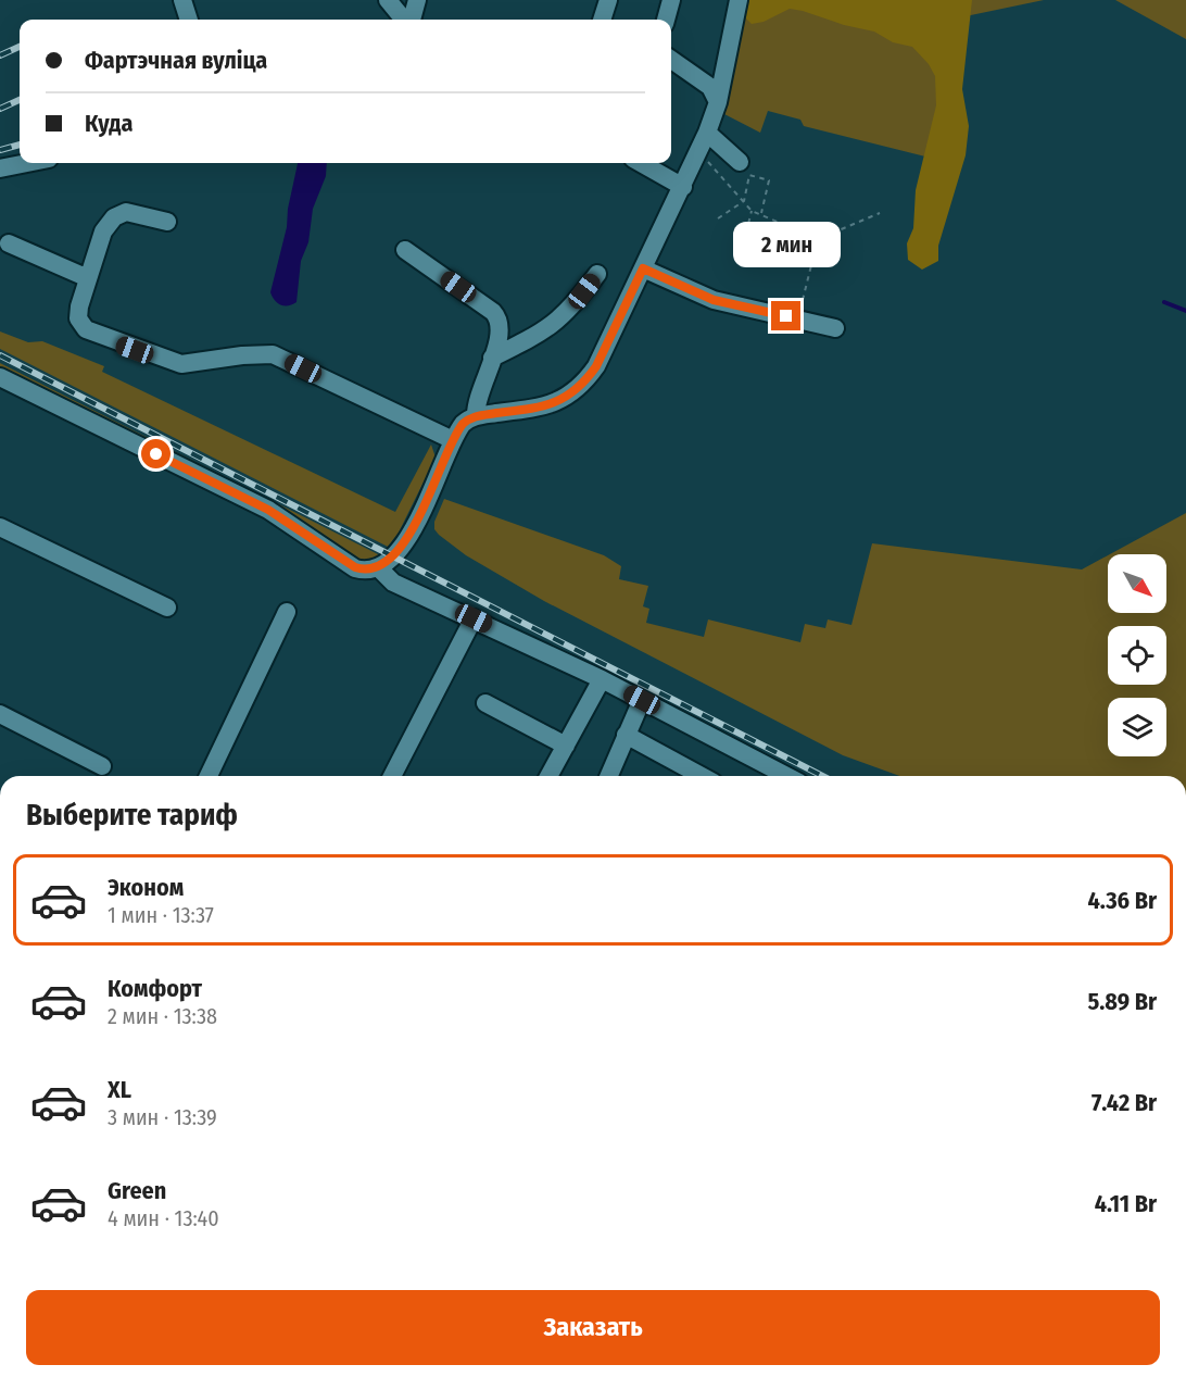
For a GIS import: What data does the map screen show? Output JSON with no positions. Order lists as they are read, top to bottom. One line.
{"north":"bottom right","page":{"banner":["Фартэчная вуліца","Куда"],"bubble":"2 мин","heading":"Выберите тариф","list":[{"name":"Эконом","note":"1 мин · 13:37","value":"4.36 Br"},{"name":"Комфорт","note":"2 мин · 13:38","value":"5.89 Br"},{"name":"XL","note":"3 мин · 13:39","value":"7.42 Br"},{"name":"Green","note":"4 мин · 13:40","value":"4.11 Br"}],"buttons":"Заказать"}}
